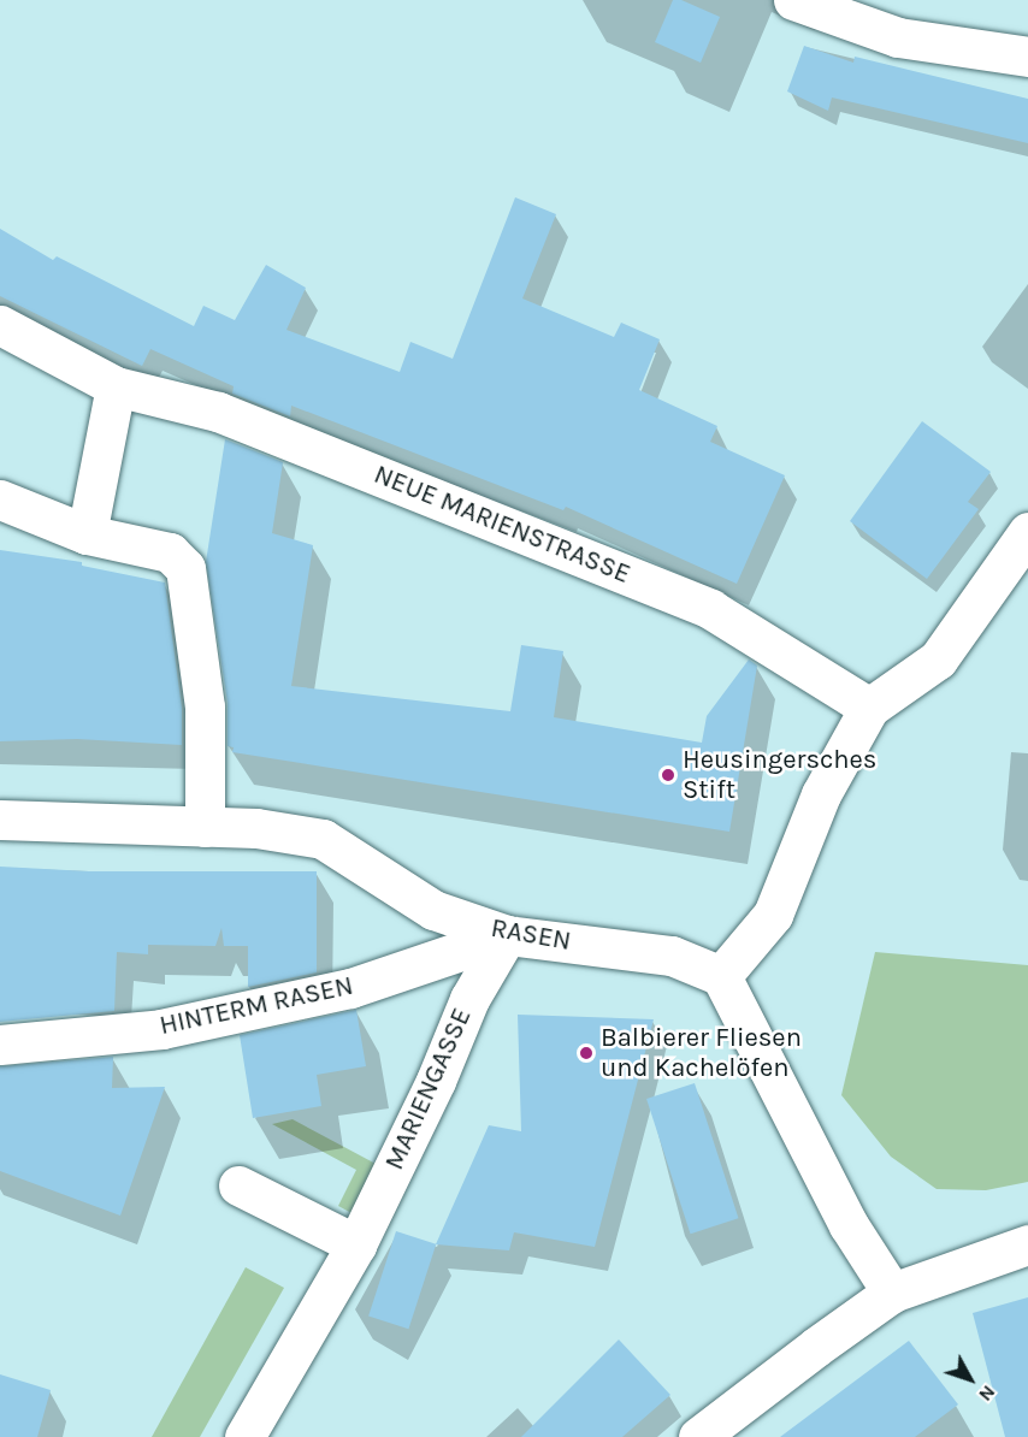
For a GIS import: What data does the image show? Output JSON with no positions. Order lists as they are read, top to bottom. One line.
{"streets":{"street":["NEUE MARIENSTRASSE","RASEN","HINTERM RASEN","MARIENGASSE"]},"crossings":[["RASEN","HINTERM RASEN"],["RASEN","MARIENGASSE"],["HINTERM RASEN","MARIENGASSE"]],"places":["Heusingersches Stift","Balbierer Fliesen und Kachelöfen"],"north":"bottom right"}
